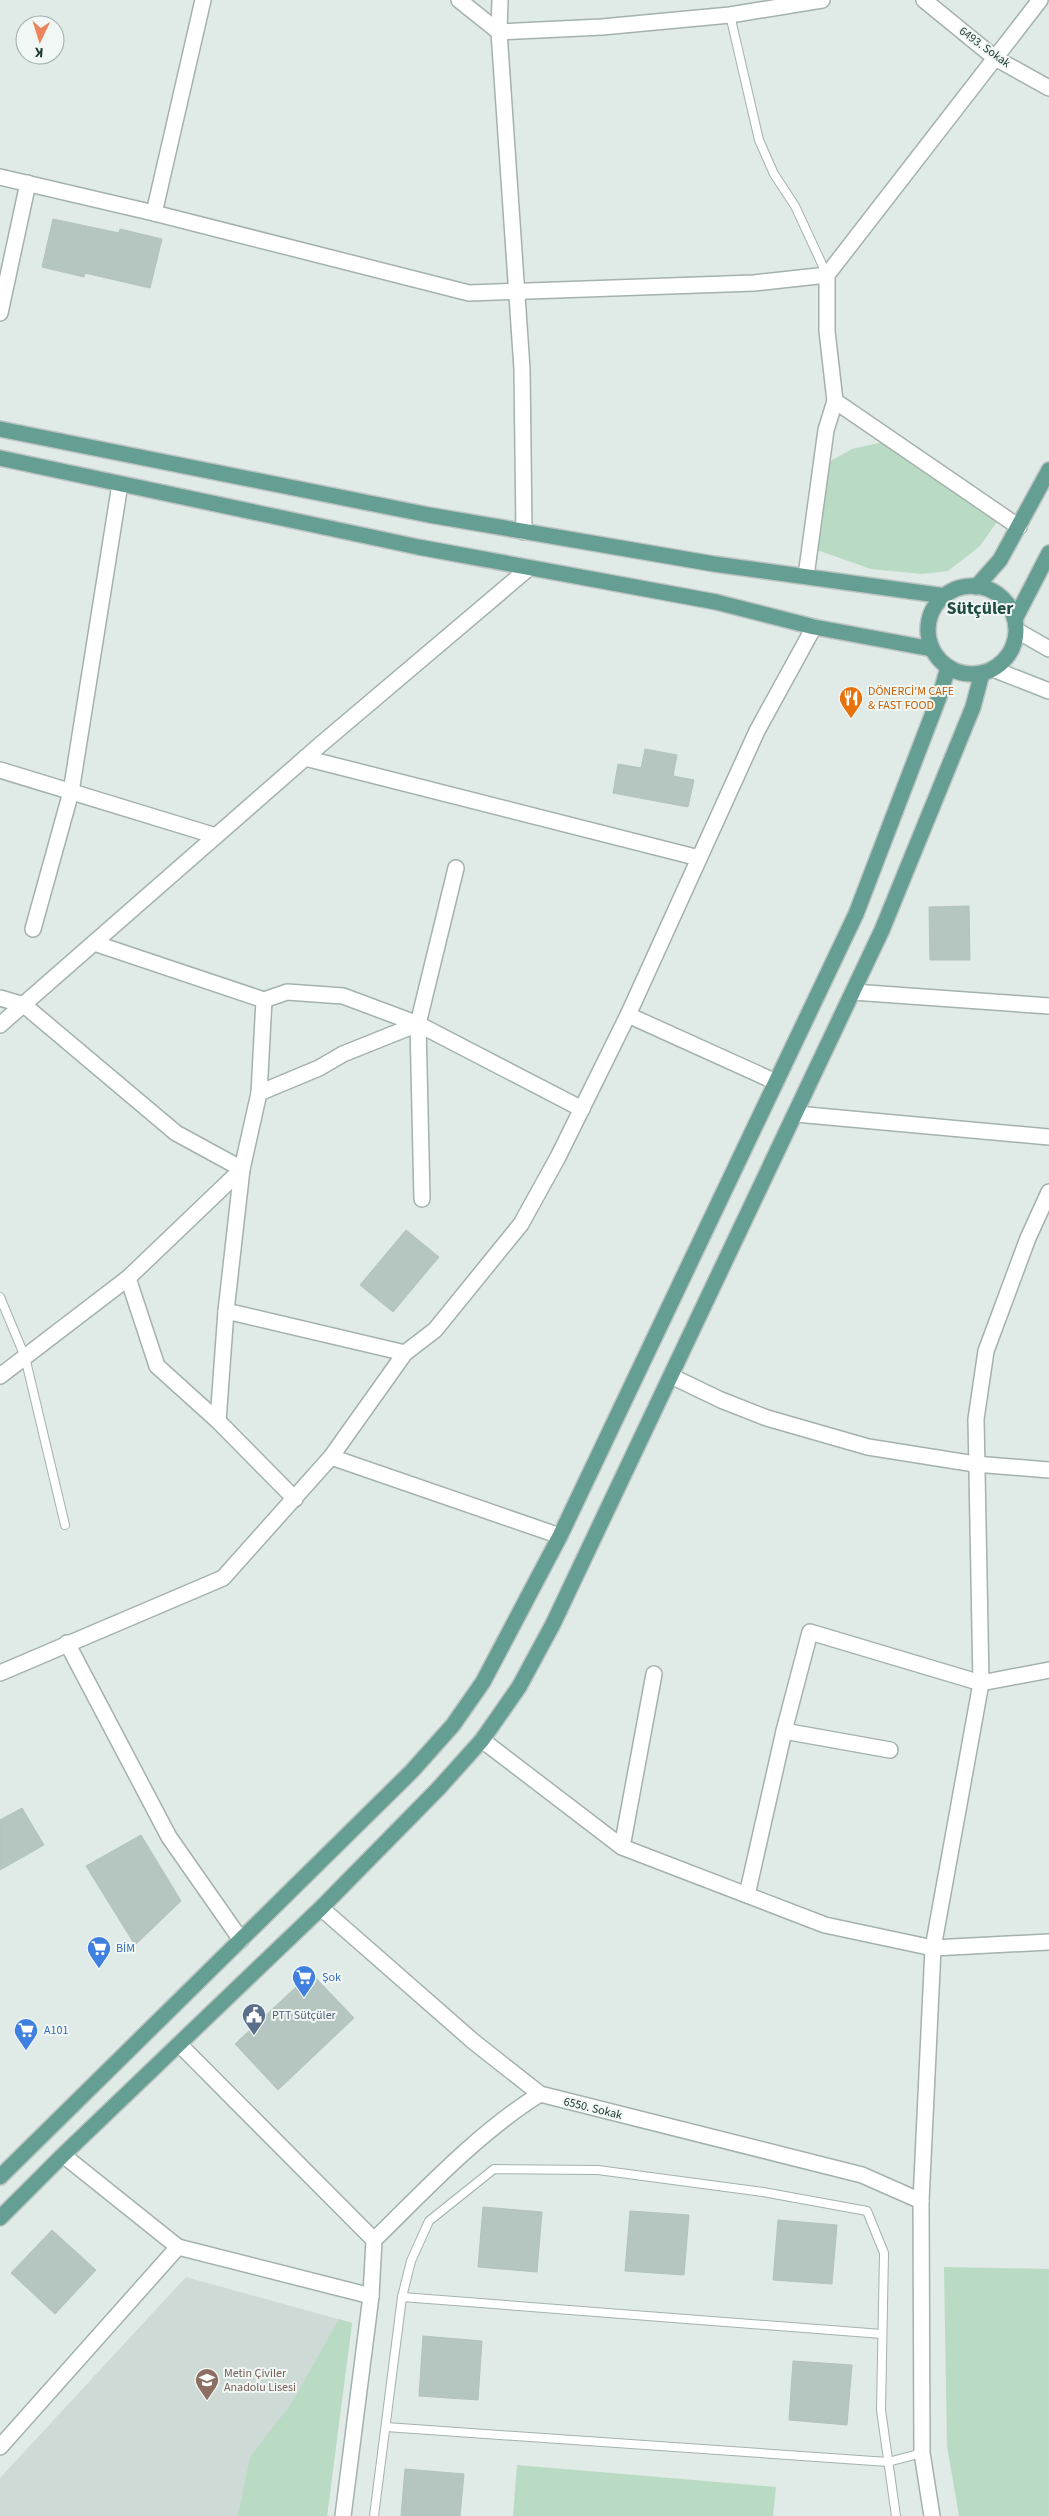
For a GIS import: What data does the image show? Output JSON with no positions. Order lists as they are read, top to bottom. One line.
{"streets":{"street":["6493. Sokak","6550. Sokak"]},"districts":["Sütçüler"],"places":{"restaurant":["DÖNERCİ'M CAFE & FAST FOOD"],"supermarket":["BİM","Şok","A101"],"public building":["PTT Sütçüler"],"school or university":["Metin Çiviler Anadolu Lisesi"]},"north":"bottom"}
